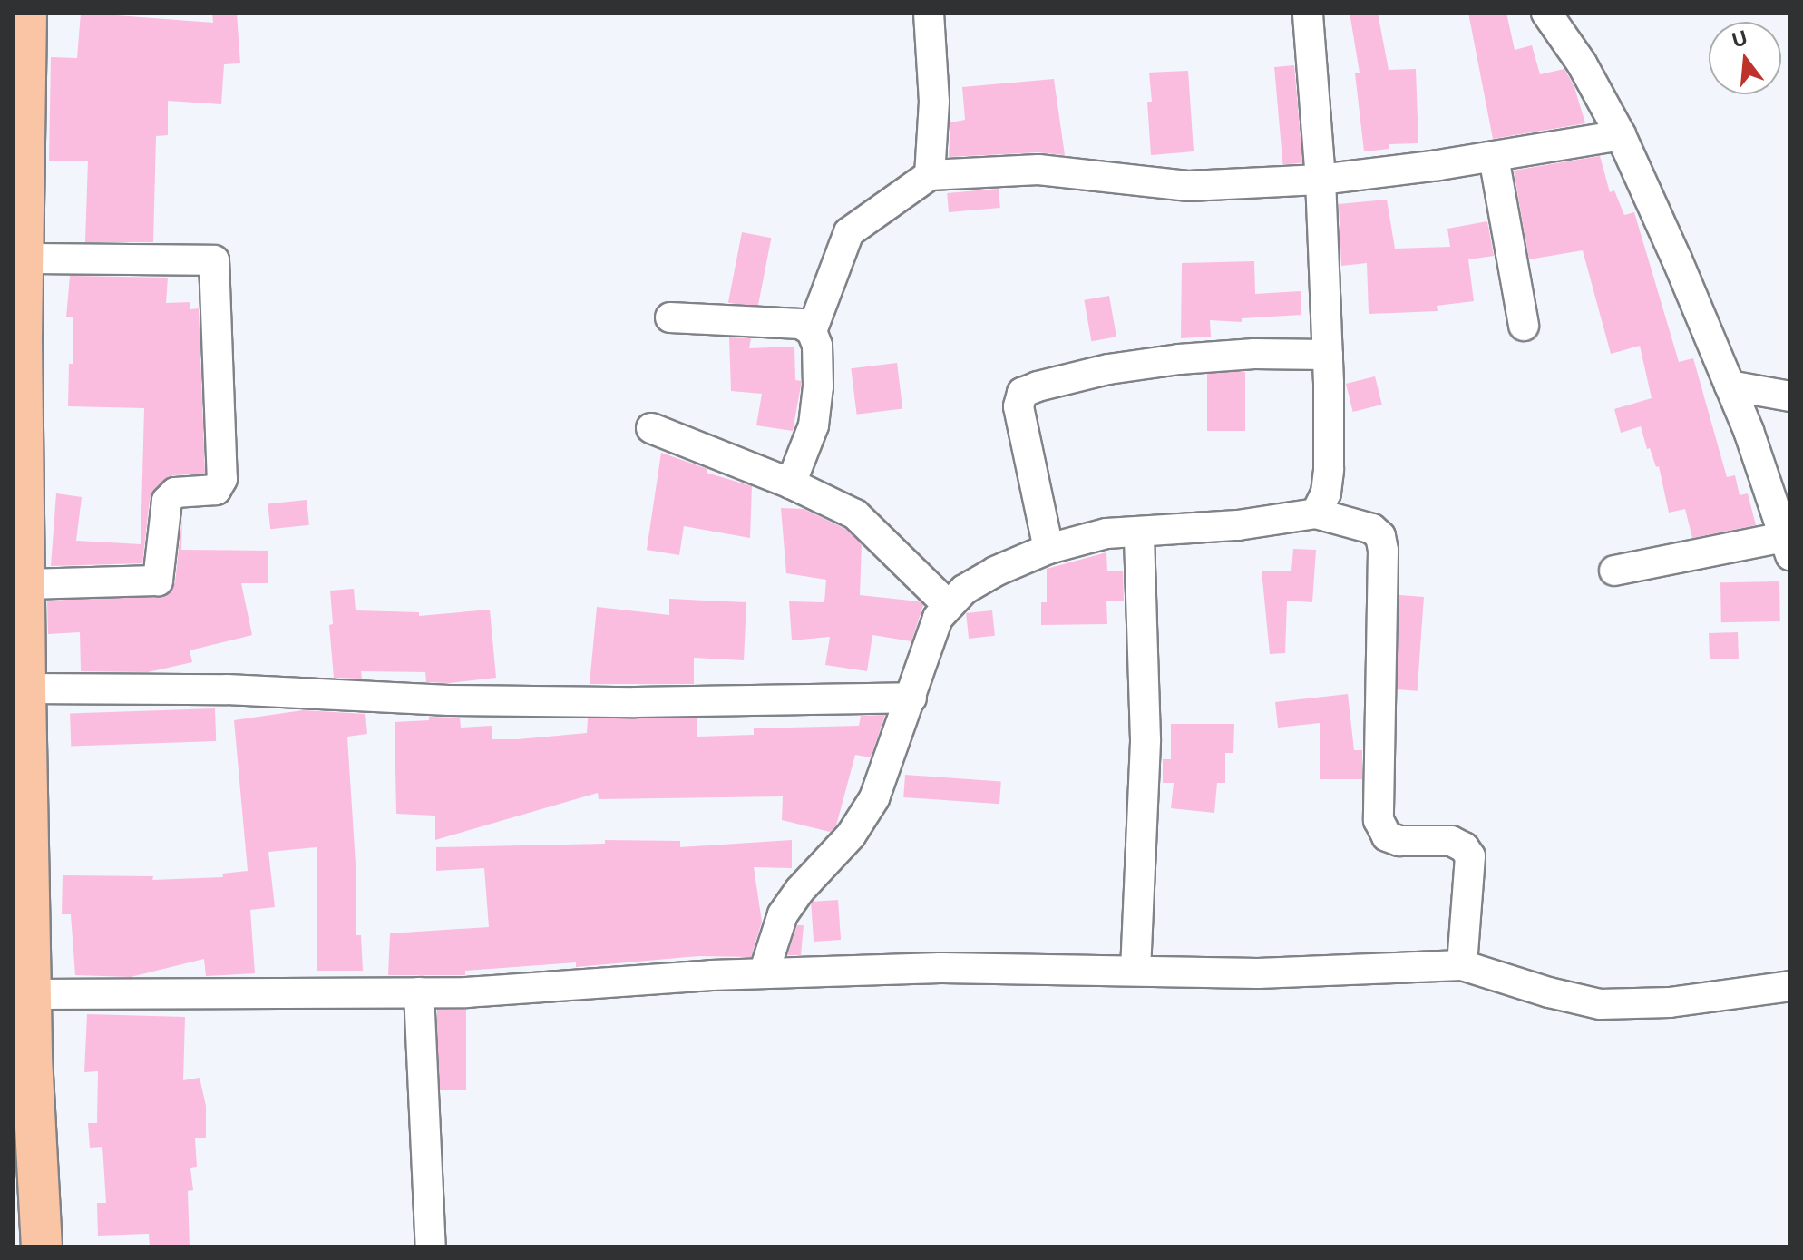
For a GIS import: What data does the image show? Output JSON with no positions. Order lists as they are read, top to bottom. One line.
{"north":"top"}
